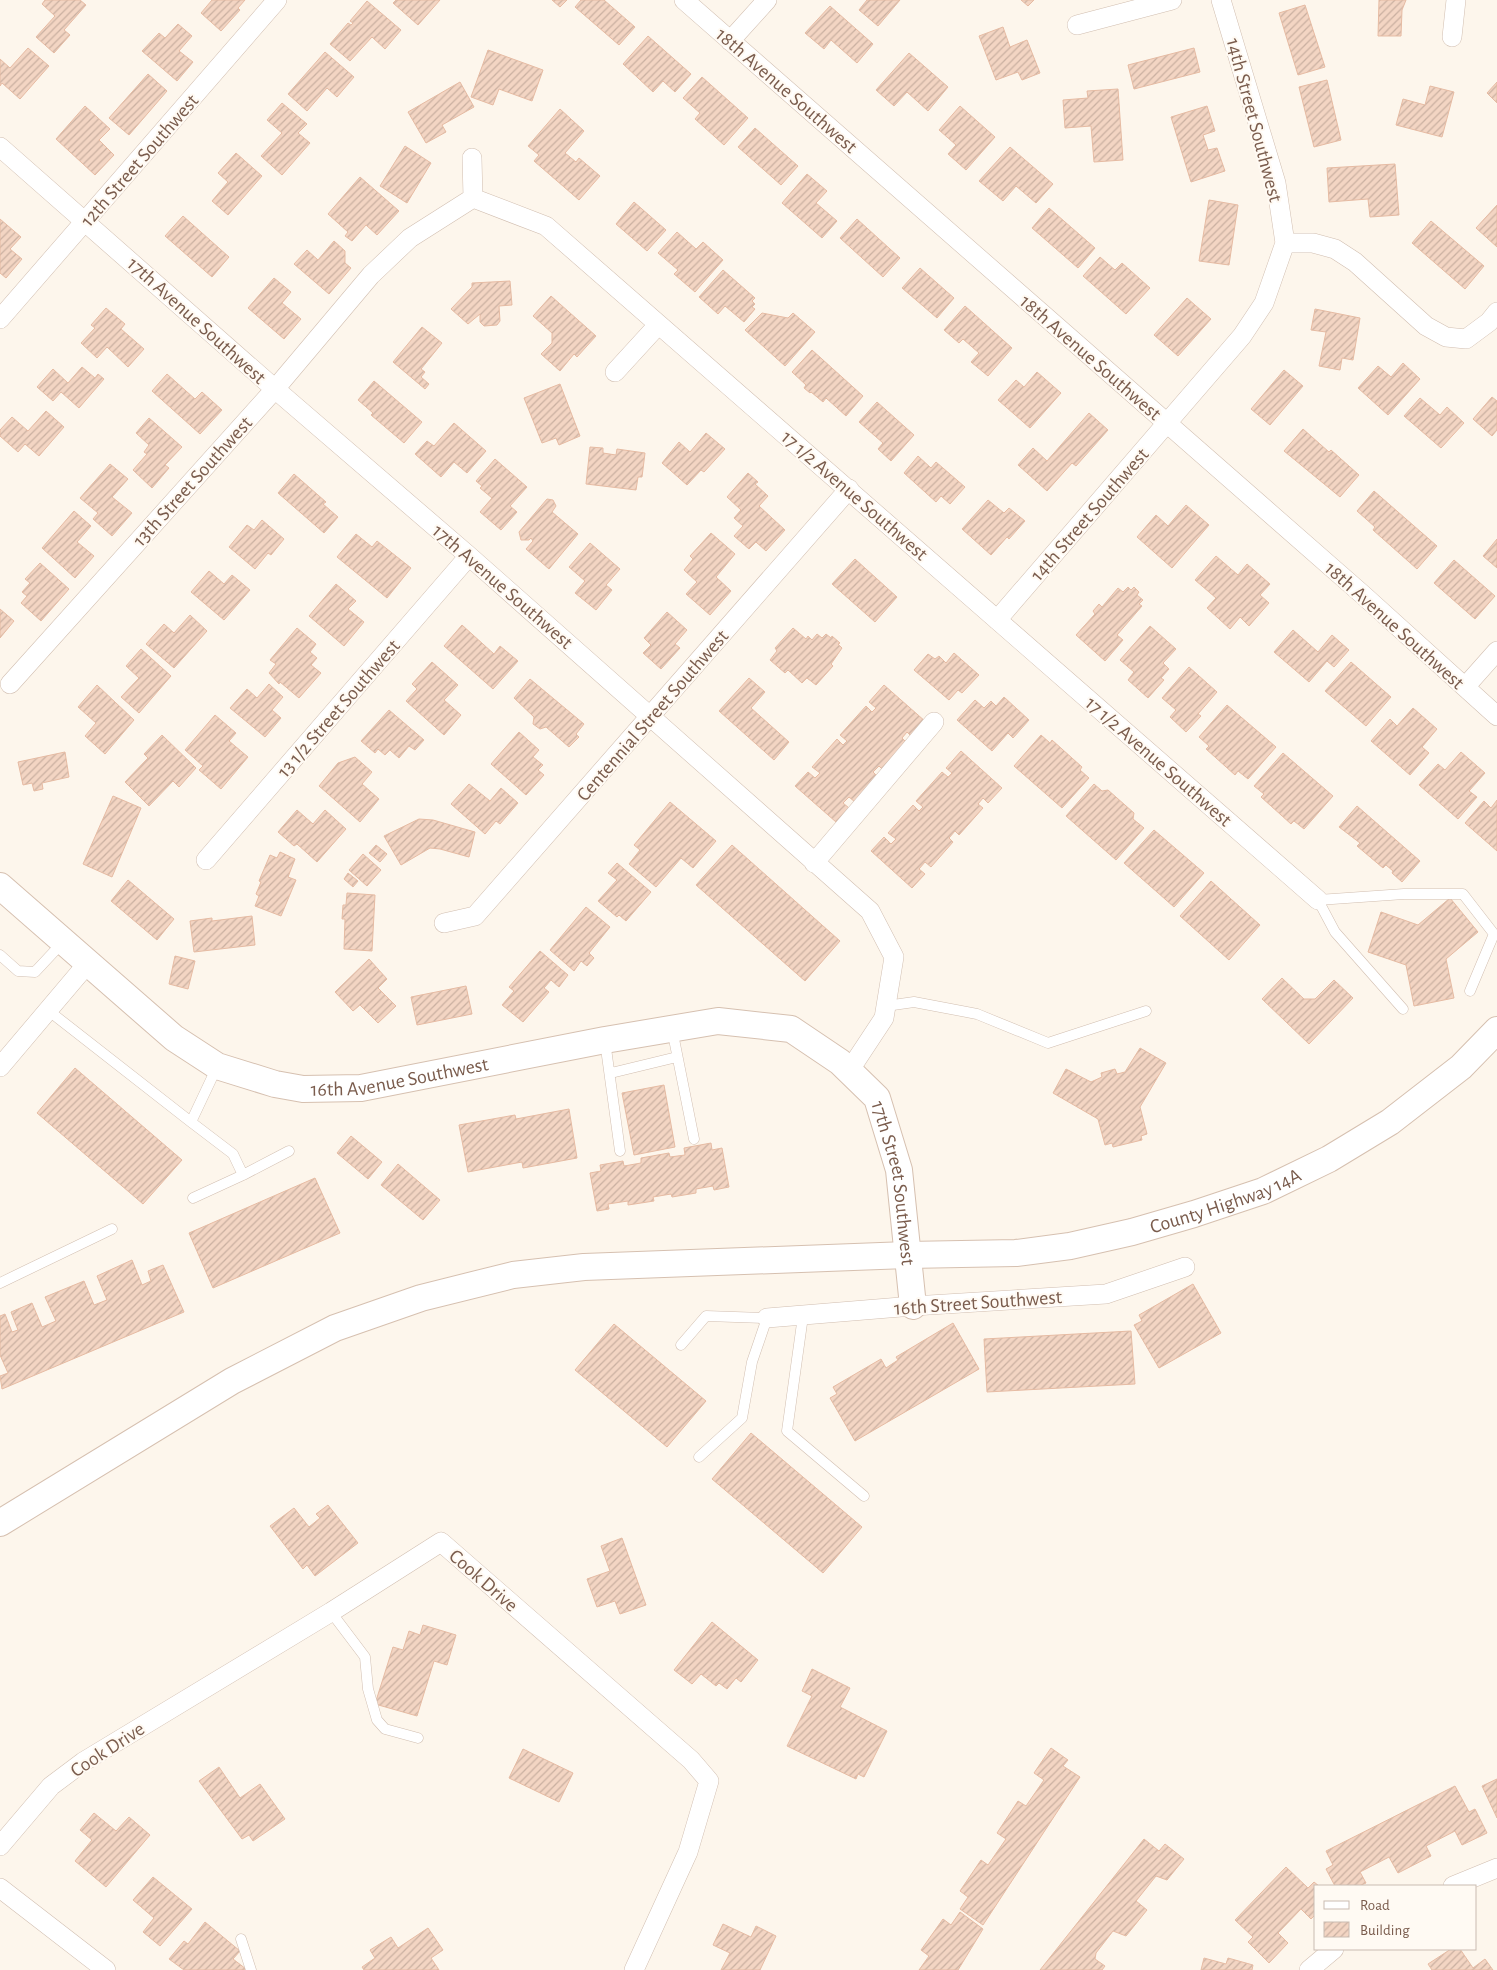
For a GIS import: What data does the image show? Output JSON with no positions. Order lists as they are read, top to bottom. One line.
{"streets":{"main road":["16th Avenue Southwest","17th Street Southwest","County Highway 14A"],"street":["18th Avenue Southwest","14th Street Southwest","12th Street Southwest","17th Avenue Southwest","13th Street Southwest","17 1/2 Avenue Southwest","13 1/2 Street Southwest","Centennial Street Southwest","16th Street Southwest","Cook Drive"]},"crossings":[["18th Avenue Southwest","14th Street Southwest"],["14th Street Southwest","17 1/2 Avenue Southwest"],["12th Street Southwest","17th Avenue Southwest"],["17th Avenue Southwest","13th Street Southwest"],["17th Avenue Southwest","13 1/2 Street Southwest"],["17th Avenue Southwest","Centennial Street Southwest"],["17th Avenue Southwest","16th Avenue Southwest"],["17th Avenue Southwest","17th Street Southwest"],["13th Street Southwest","17 1/2 Avenue Southwest"],["17 1/2 Avenue Southwest","Centennial Street Southwest"],["16th Avenue Southwest","17th Street Southwest"],["17th Street Southwest","County Highway 14A"],["17th Street Southwest","16th Street Southwest"]],"legend":["Road","Building"]}
